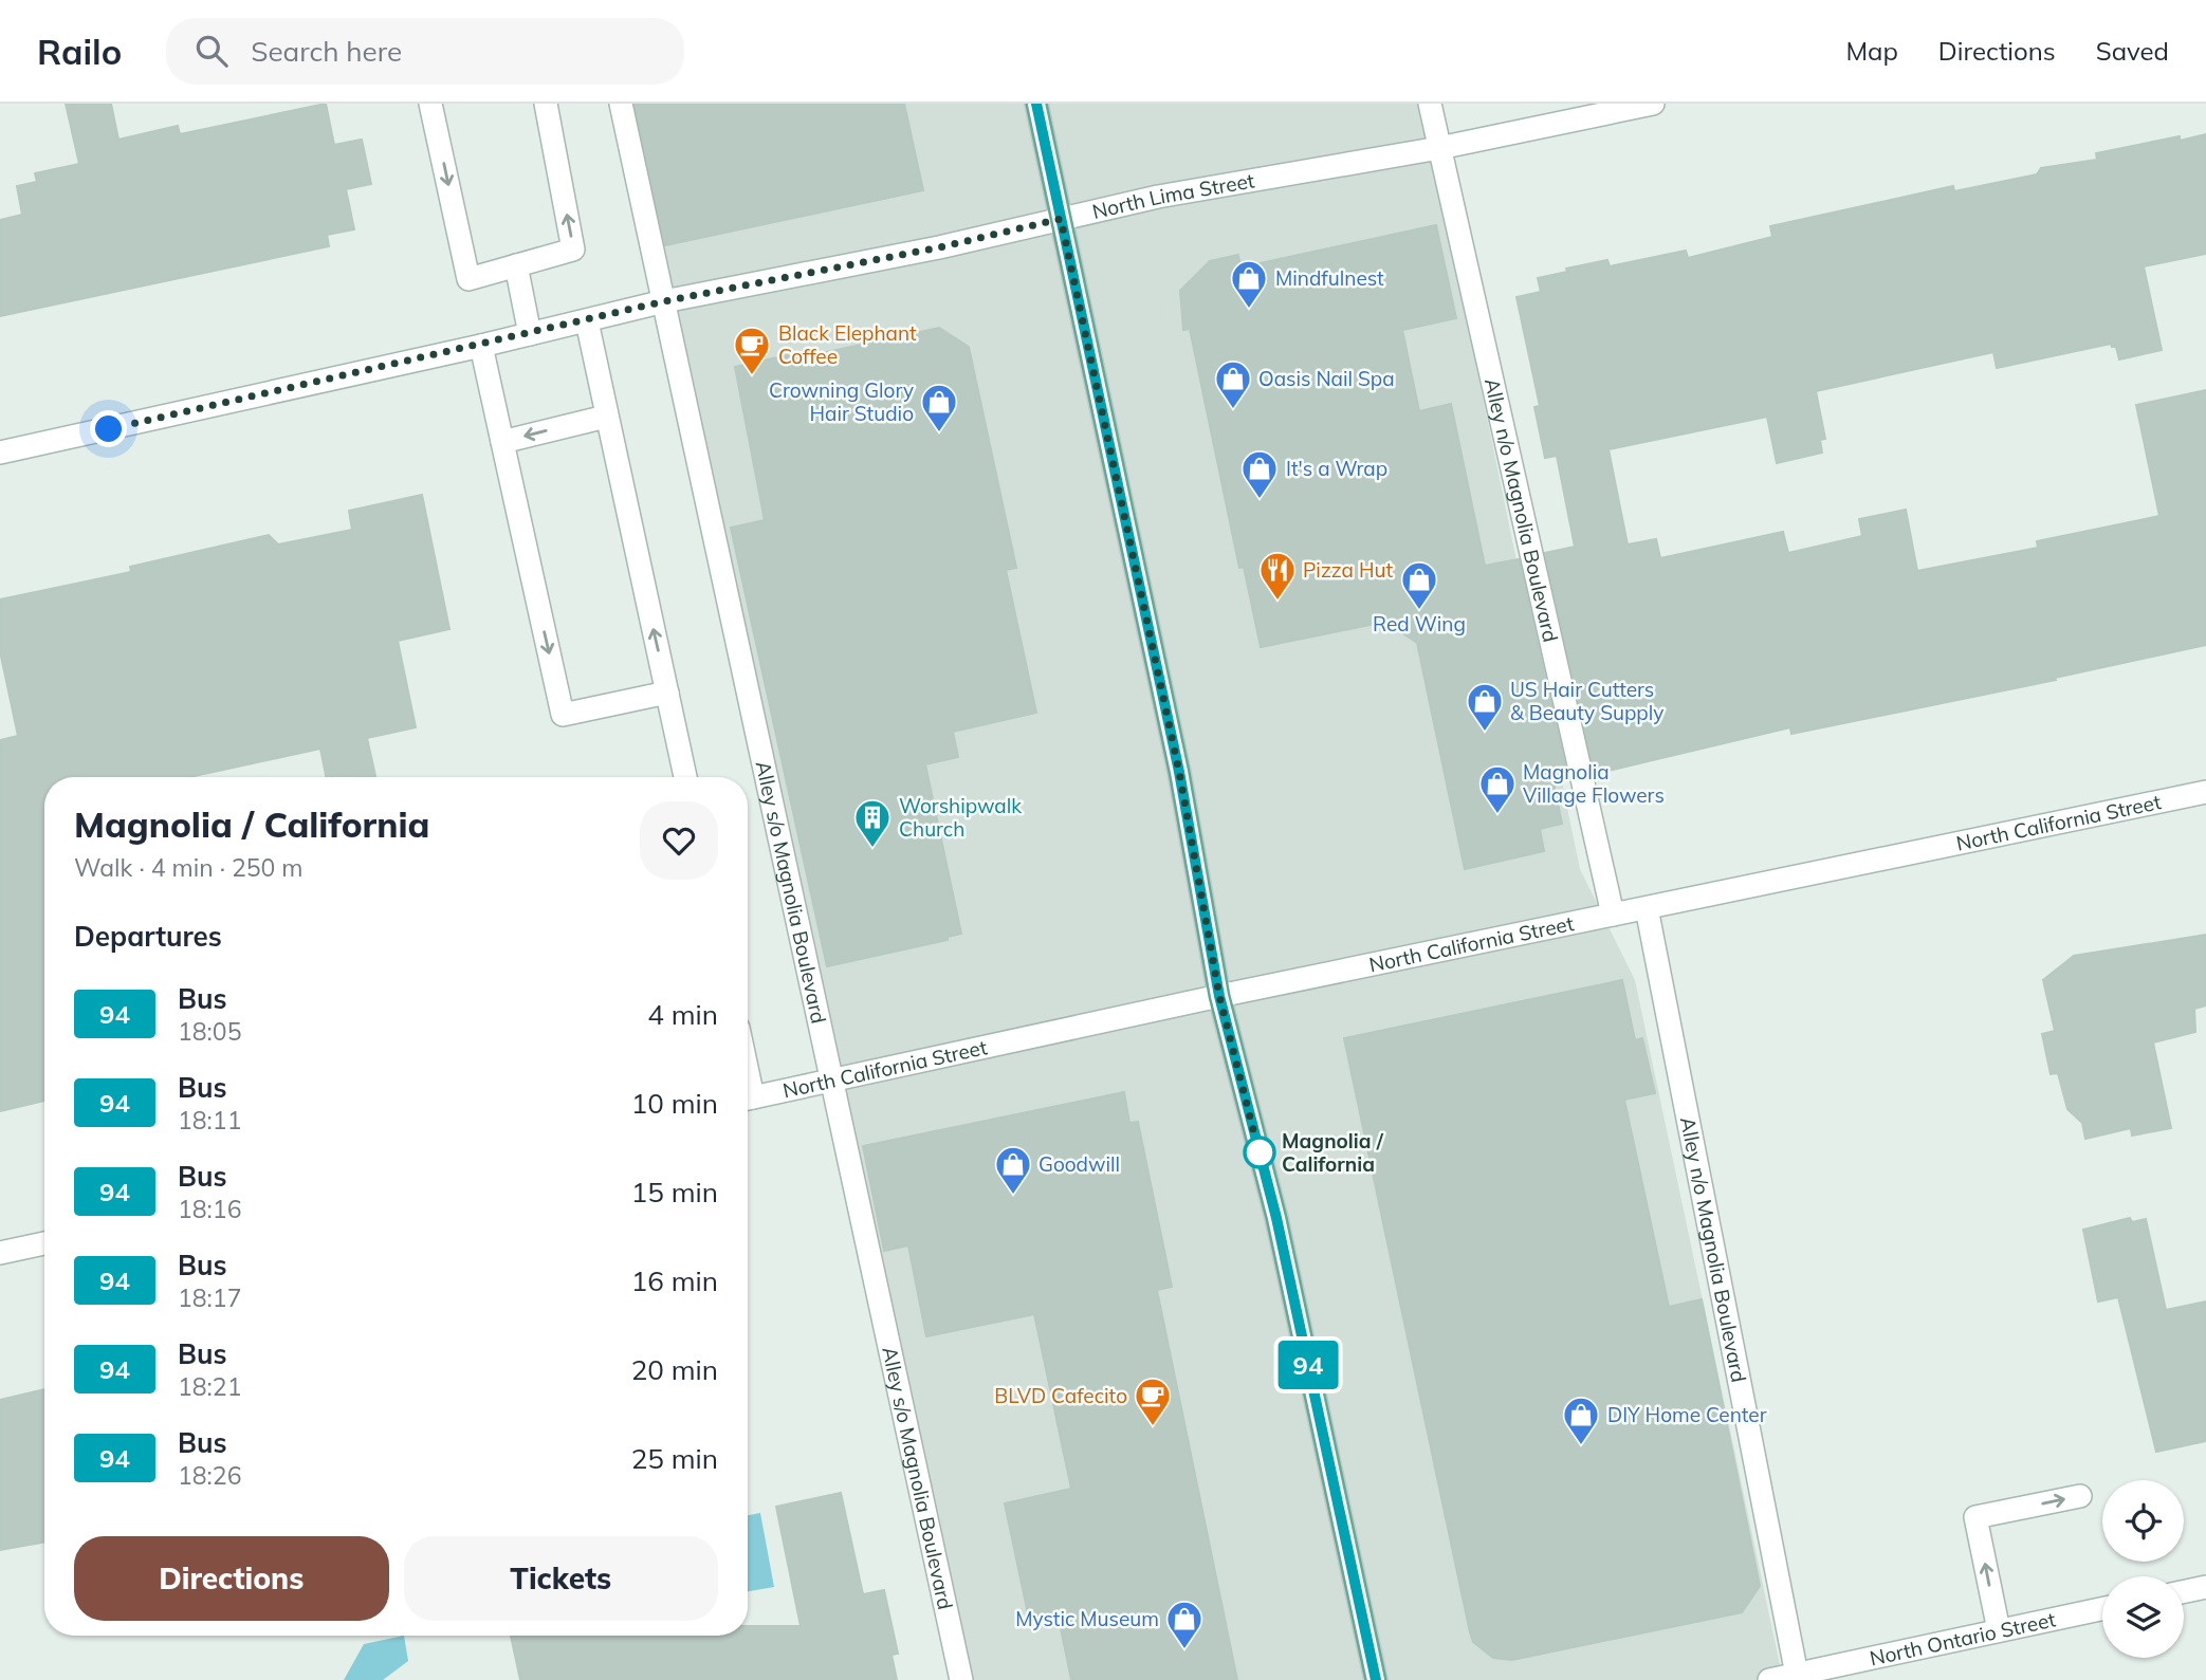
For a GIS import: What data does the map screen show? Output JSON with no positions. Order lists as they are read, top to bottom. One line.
{"streets":{"street":["North Lima Street","Alley n/o Magnolia Boulevard","North California Street","Alley s/o Magnolia Boulevard","North Ontario Street"]},"crossings":[["North Lima Street","Alley n/o Magnolia Boulevard"],["North Lima Street","Alley s/o Magnolia Boulevard"],["Alley n/o Magnolia Boulevard","North California Street"],["Alley n/o Magnolia Boulevard","North Ontario Street"],["North California Street","Alley s/o Magnolia Boulevard"]],"places":{"shop":["Mindfulnest","Oasis Nail Spa","Crowning Glory Hair Studio","It's a Wrap","Red Wing","US Hair Cutters & Beauty Supply","Magnolia Village Flowers","Goodwill","DIY Home Center","Mystic Museum"],"cafe":["Black Elephant Coffee","BLVD Cafecito"],"restaurant":["Pizza Hut"],"building":["Worshipwalk Church"],"other":["Magnolia / California"]},"lines":["bus line 94"],"page":{"header":"Railo","search":"Search here","nav":["Map","Directions","Saved"],"on_map":"94","heading":[["Magnolia / California","Walk · 4 min · 250 m"],"Departures"],"list":[{"mark":"94","name":"Bus","note":"18:05","value":"4 min"},{"mark":"94","name":"Bus","note":"18:11","value":"10 min"},{"mark":"94","name":"Bus","note":"18:16","value":"15 min"},{"mark":"94","name":"Bus","note":"18:17","value":"16 min"},{"mark":"94","name":"Bus","note":"18:21","value":"20 min"},{"mark":"94","name":"Bus","note":"18:26","value":"25 min"}],"buttons":["Directions","Tickets"]}}
